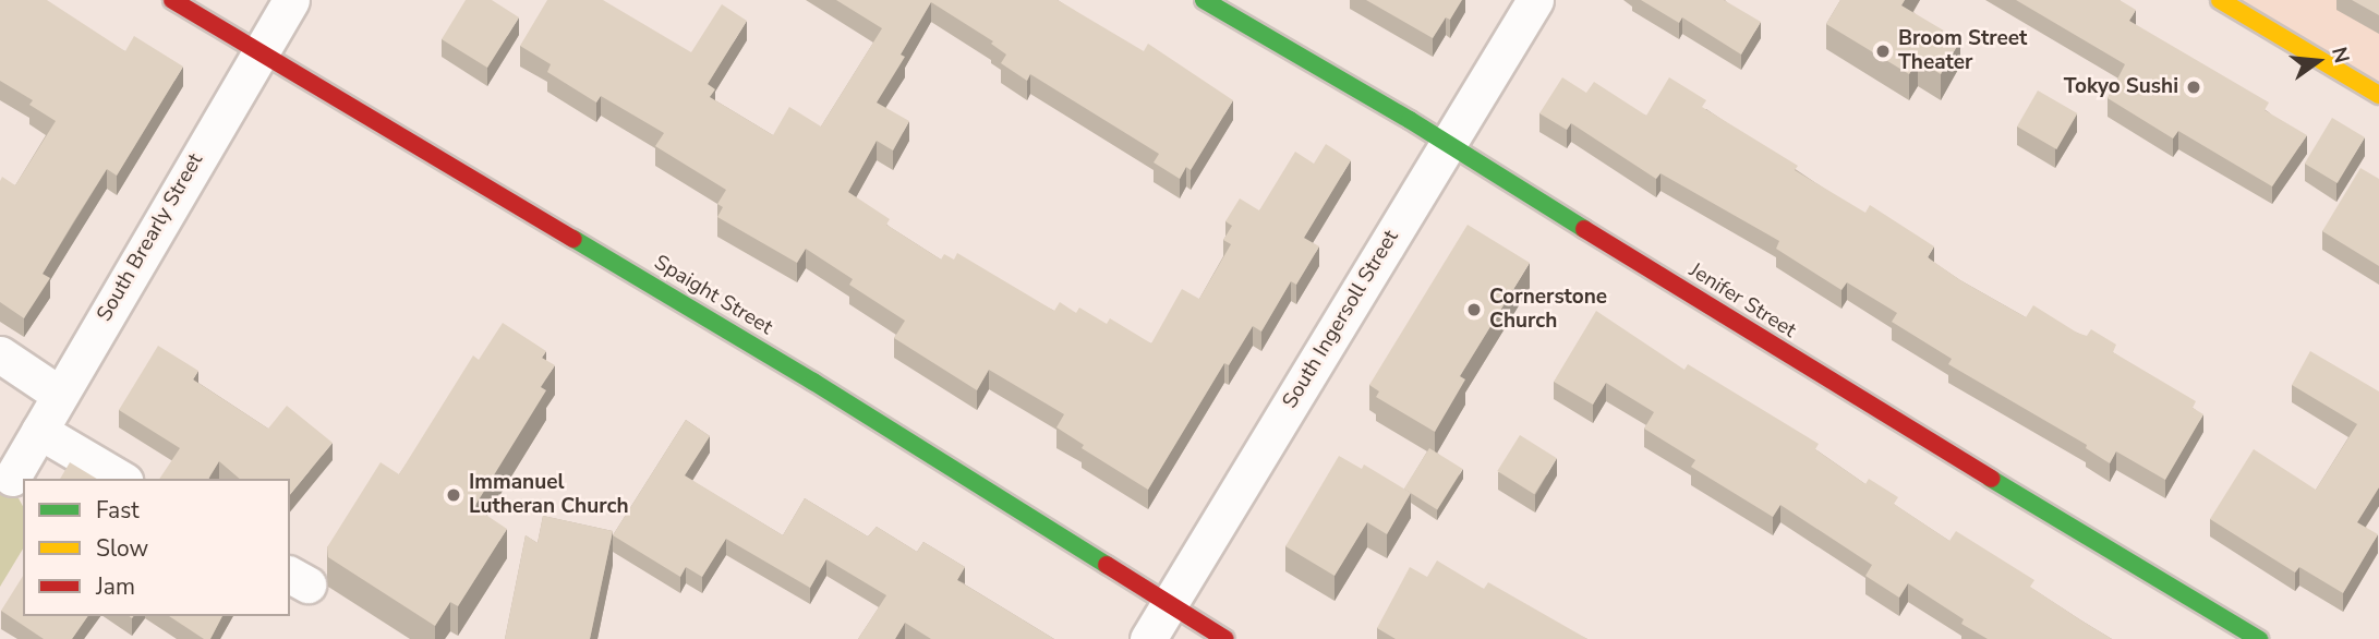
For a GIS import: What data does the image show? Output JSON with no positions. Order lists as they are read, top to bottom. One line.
{"streets":{"street":["South Brearly Street","Spaight Street","Jenifer Street","South Ingersoll Street"]},"crossings":[["South Brearly Street","Spaight Street"],["Spaight Street","South Ingersoll Street"],["Jenifer Street","South Ingersoll Street"]],"places":["Broom Street Theater","Tokyo Sushi","Cornerstone Church","Immanuel Lutheran Church"],"legend":["Fast","Slow","Jam"],"north":"right"}
